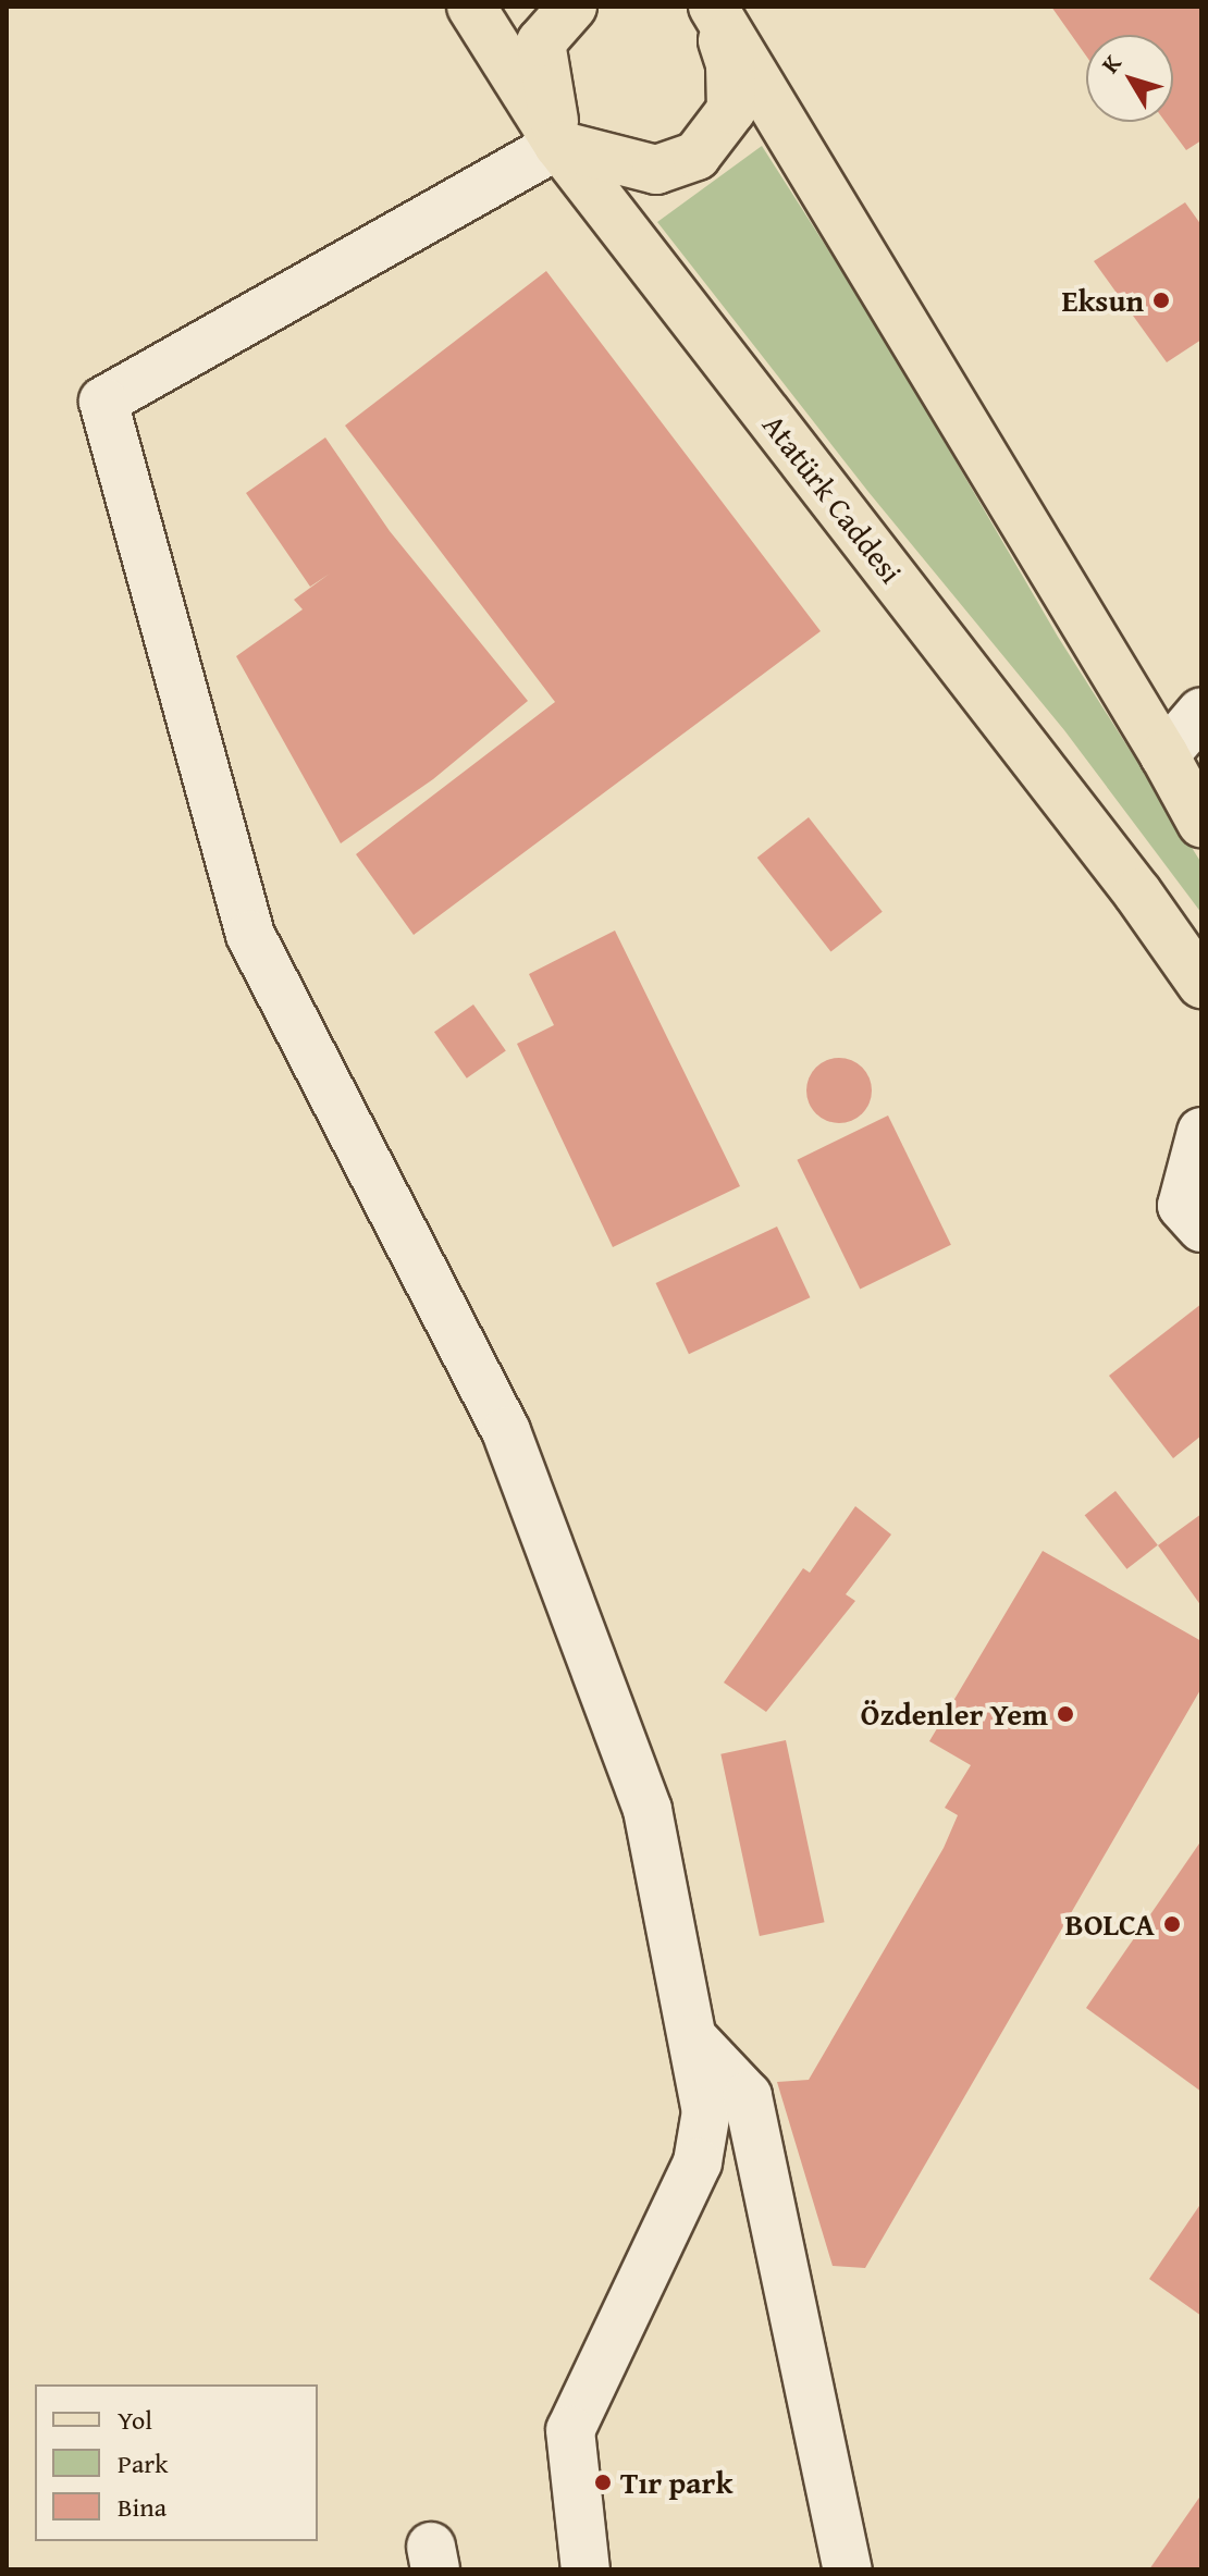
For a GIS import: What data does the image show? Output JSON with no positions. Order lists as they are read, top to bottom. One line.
{"streets":{"main road":["Atatürk Caddesi"]},"places":["Eksun","Özdenler Yem","BOLCA","Tır park"],"legend":["Yol","Park","Bina"],"north":"top left"}
